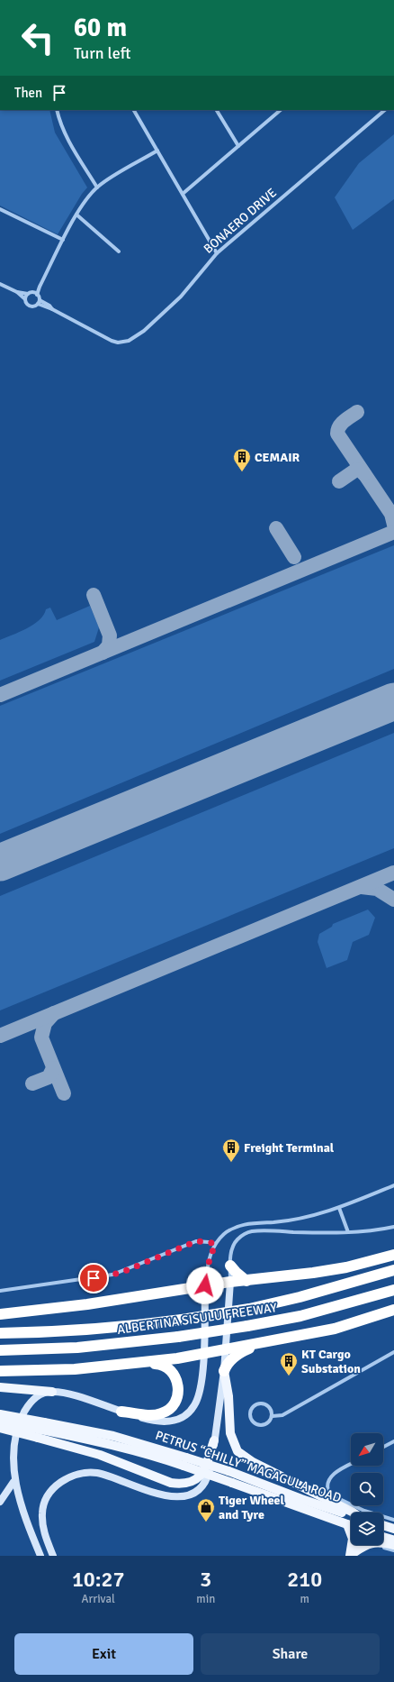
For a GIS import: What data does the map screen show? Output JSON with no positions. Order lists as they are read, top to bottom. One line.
{"streets":{"highway":["ALBERTINA SISULU FREEWAY"],"main road":["PETRUS “CHILLY” MAGAGULA ROAD"],"street":["BONAERO DRIVE"]},"places":{"building":["CEMAIR","Freight Terminal","KT Cargo Substation"],"shop":["Tiger Wheel and Tyre"]},"north":"bottom left","page":{"turn":["60 m","Turn left"],"then":"Then","eta":["10:27","Arrival","3","min","210","m"],"buttons":["Exit","Share"]}}
